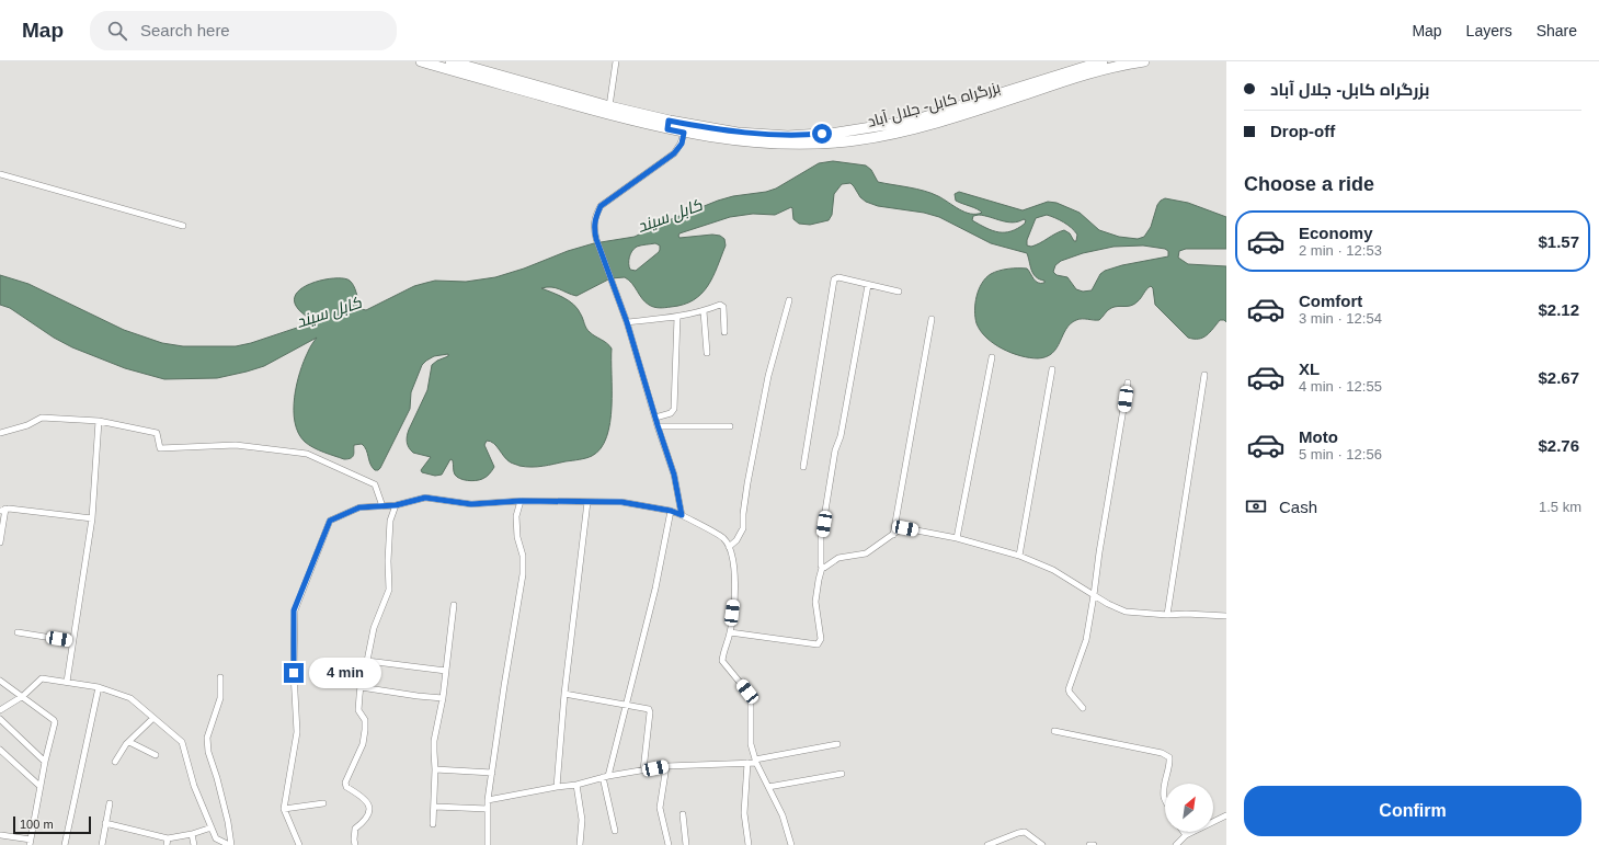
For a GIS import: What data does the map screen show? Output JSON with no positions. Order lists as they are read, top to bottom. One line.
{"streets":{"highway":["بزرگراه کابل- جلال آباد"]},"water":["کابل سيند"],"scale_bar":"100 m","north":"top right","page":{"header":"Map","search":"Search here","nav":["Map","Layers","Share"],"banner":["بزرگراه کابل- جلال آباد","Drop-off"],"heading":"Choose a ride","list":[{"name":"Economy","note":"2 min · 12:53","value":"$1.57"},{"name":"Comfort","note":"3 min · 12:54","value":"$2.12"},{"name":"XL","note":"4 min · 12:55","value":"$2.67"},{"name":"Moto","note":"5 min · 12:56","value":"$2.76"}],"pay":["Cash","1.5 km"],"bubble":"4 min","buttons":"Confirm","scale":"100 m"}}
